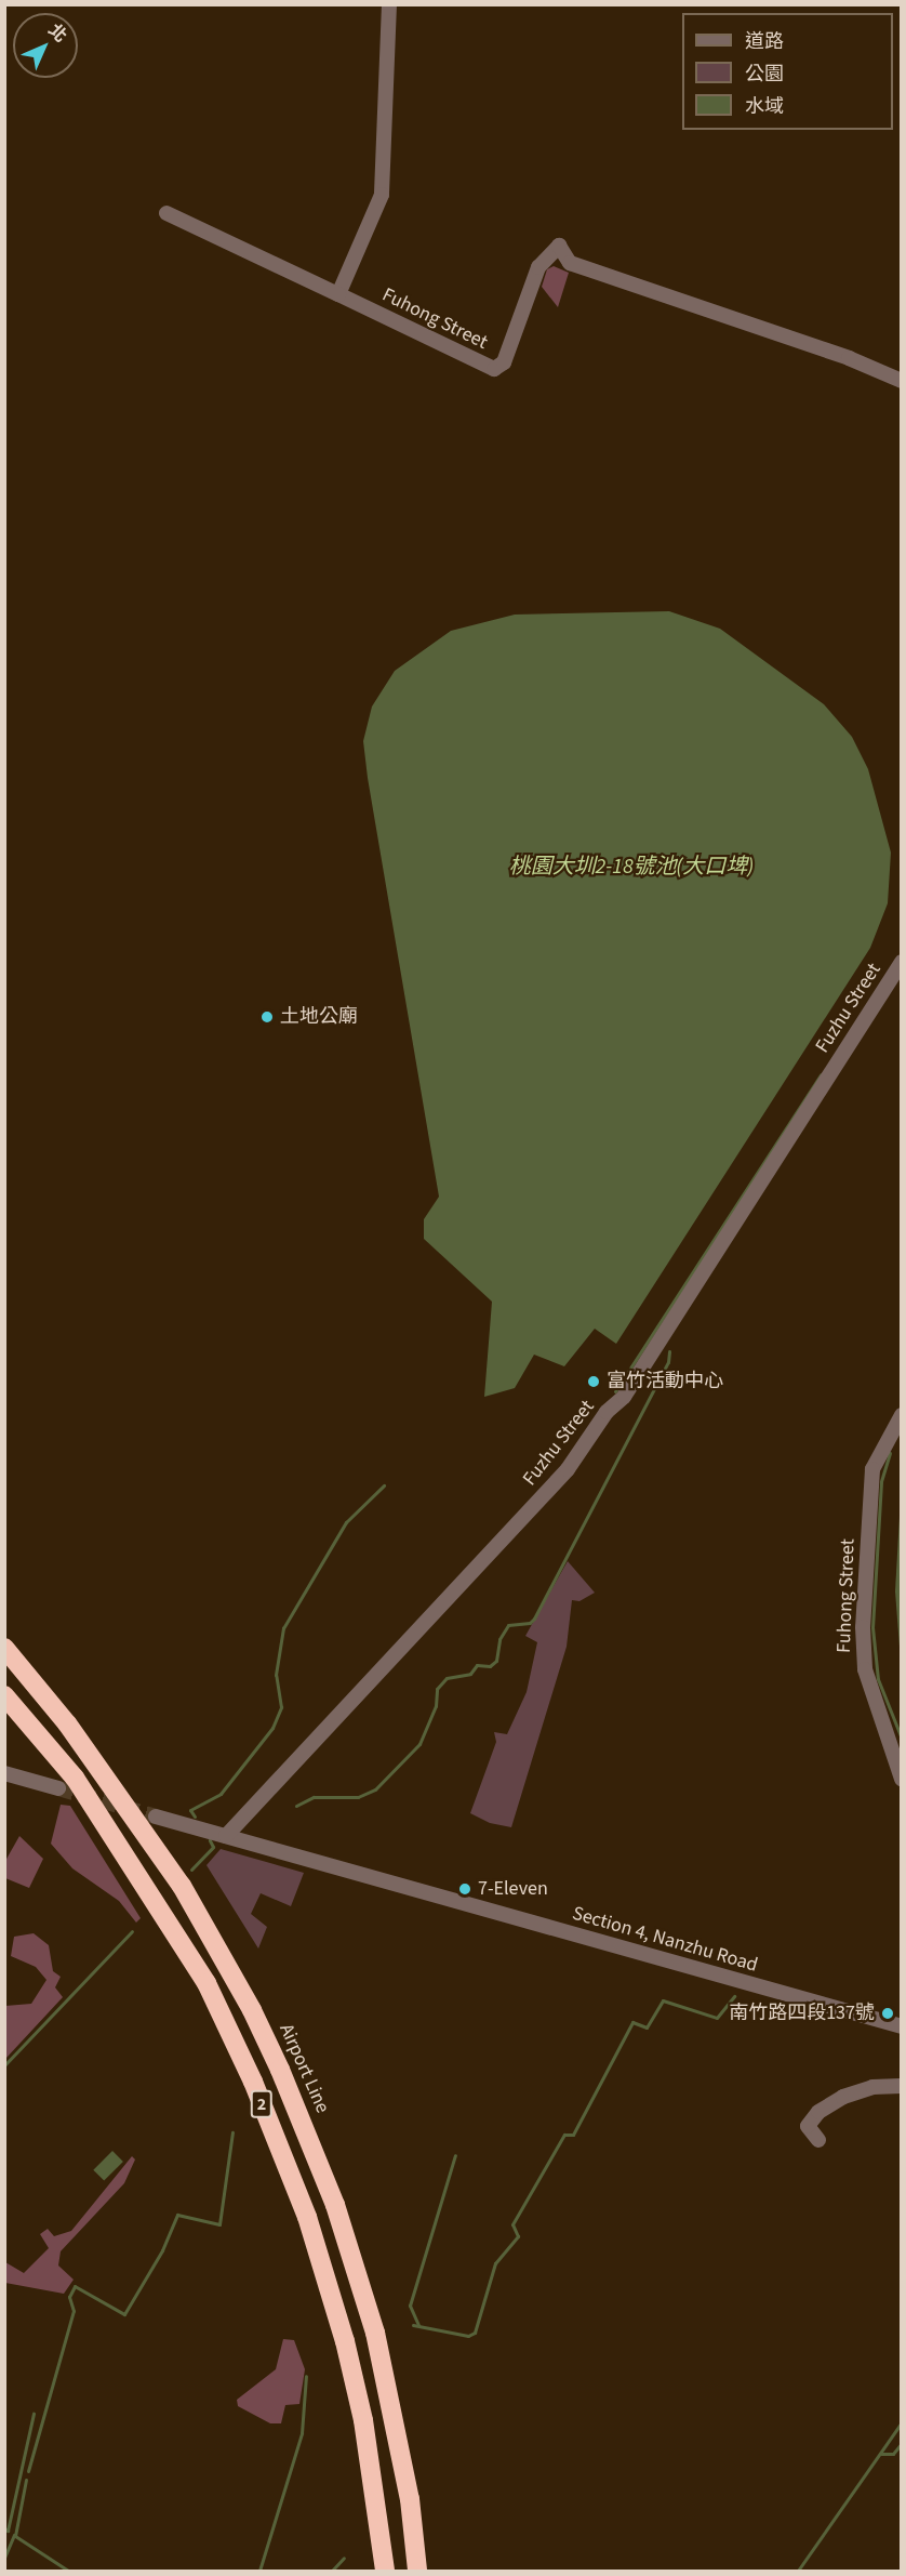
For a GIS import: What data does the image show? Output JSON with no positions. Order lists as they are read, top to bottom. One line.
{"streets":{"highway":["Airport Line","2"],"street":["Fuhong Street","Fuzhu Street","Section 4, Nanzhu Road"]},"crossings":[["Fuzhu Street","Section 4, Nanzhu Road"]],"water":["桃園大圳2-18號池(大口埤)"],"places":["土地公廟","富竹活動中心","7-Eleven","南竹路四段137號"],"legend":["道路","公園","水域"],"north":"top right"}
